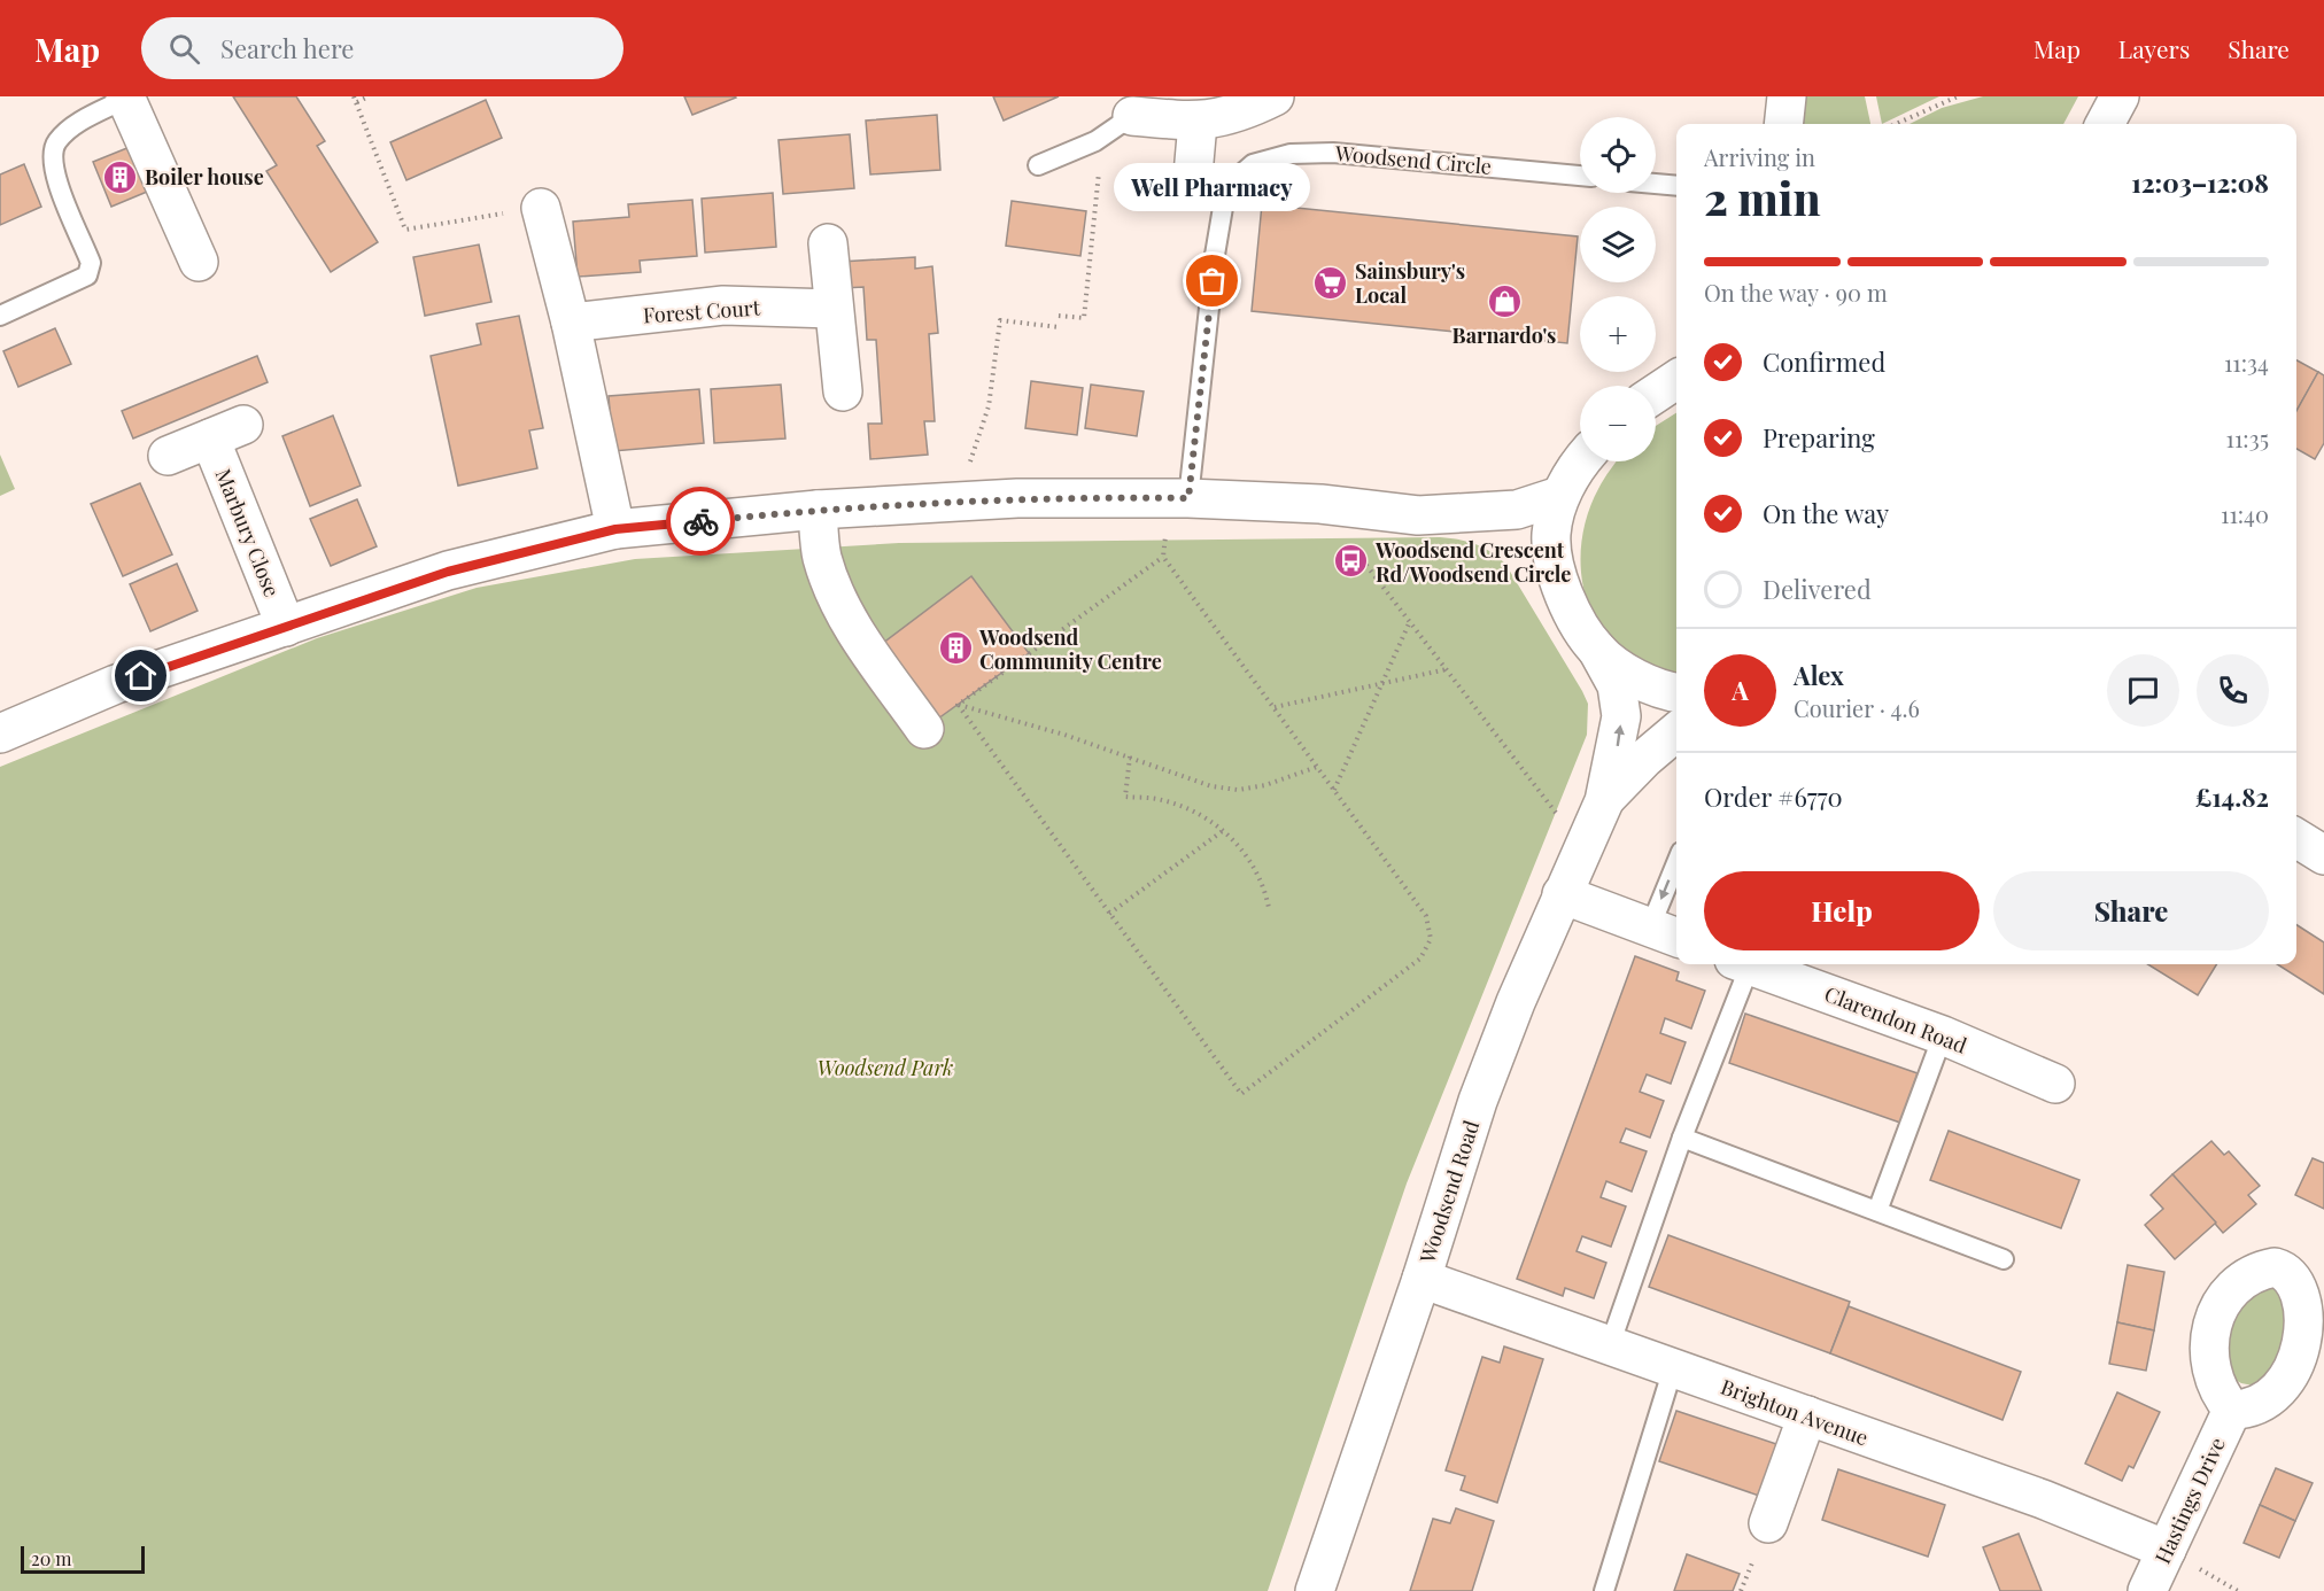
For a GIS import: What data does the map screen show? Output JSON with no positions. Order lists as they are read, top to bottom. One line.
{"streets":{"street":["Forest Court","Marbury Close","Clarendon Road","Woodsend Road","Brighton Avenue","Hastings Drive"],"lane":["Woodsend Circle"]},"crossings":[["Woodsend Road","Brighton Avenue"],["Brighton Avenue","Hastings Drive"]],"parks":["Woodsend Park"],"places":{"building":["Boiler house","Woodsend Community Centre"],"other":["Well Pharmacy"],"supermarket":["Sainsbury's Local"],"shop":["Barnardo's"],"bus stop":["Woodsend Crescent Rd/Woodsend Circle"]},"scale_bar":"20 m","page":{"header":"Map","search":"Search here","nav":["Map","Layers","Share"],"map_buttons":["+","−"],"heading":["2 min","Arriving in","12:03–12:08"],"panel":["Alex","Courier · 4.6","Order #6770","£14.82"],"bubble":"Well Pharmacy","bar":"On the way · 90 m","list":[["Confirmed","11:34"],["Preparing","11:35"],["On the way","11:40"],"Delivered"],"round":"A","buttons":["Help","Share"],"scale":"20 m"}}
